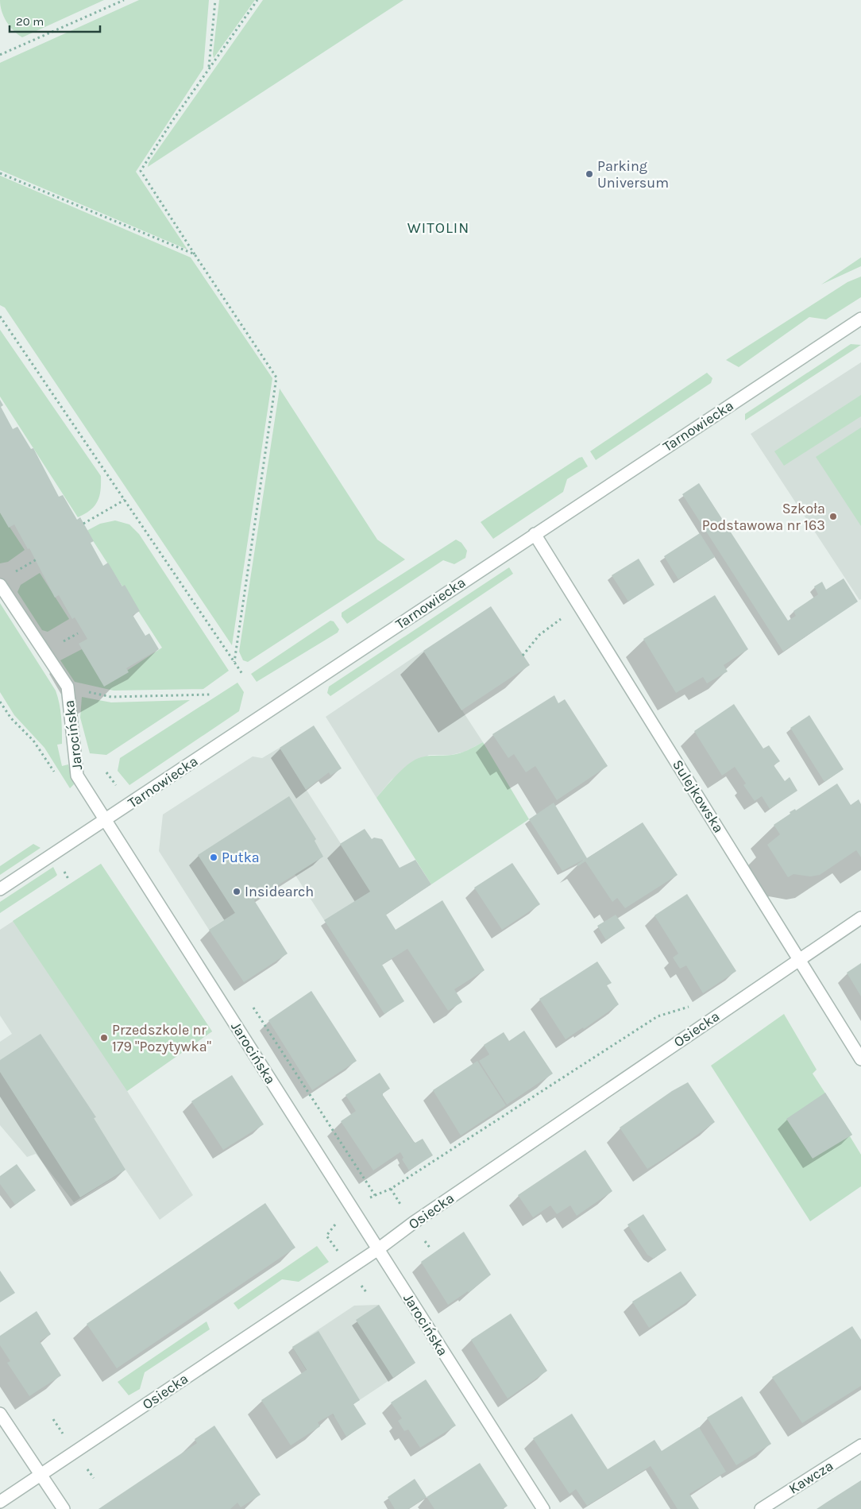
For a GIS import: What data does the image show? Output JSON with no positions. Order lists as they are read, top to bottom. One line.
{"streets":{"street":["Tarnowiecka","Jarocińska","Sulejkowska","Osiecka","Kawcza"]},"crossings":[["Tarnowiecka","Jarocińska"],["Tarnowiecka","Sulejkowska"],["Jarocińska","Osiecka"],["Sulejkowska","Osiecka"]],"districts":["WITOLIN"],"places":["Parking Universum","Szkoła Podstawowa nr 163","Putka","Insidearch","Przedszkole nr 179 \"Pozytywka\""],"scale_bar":"20 m"}
